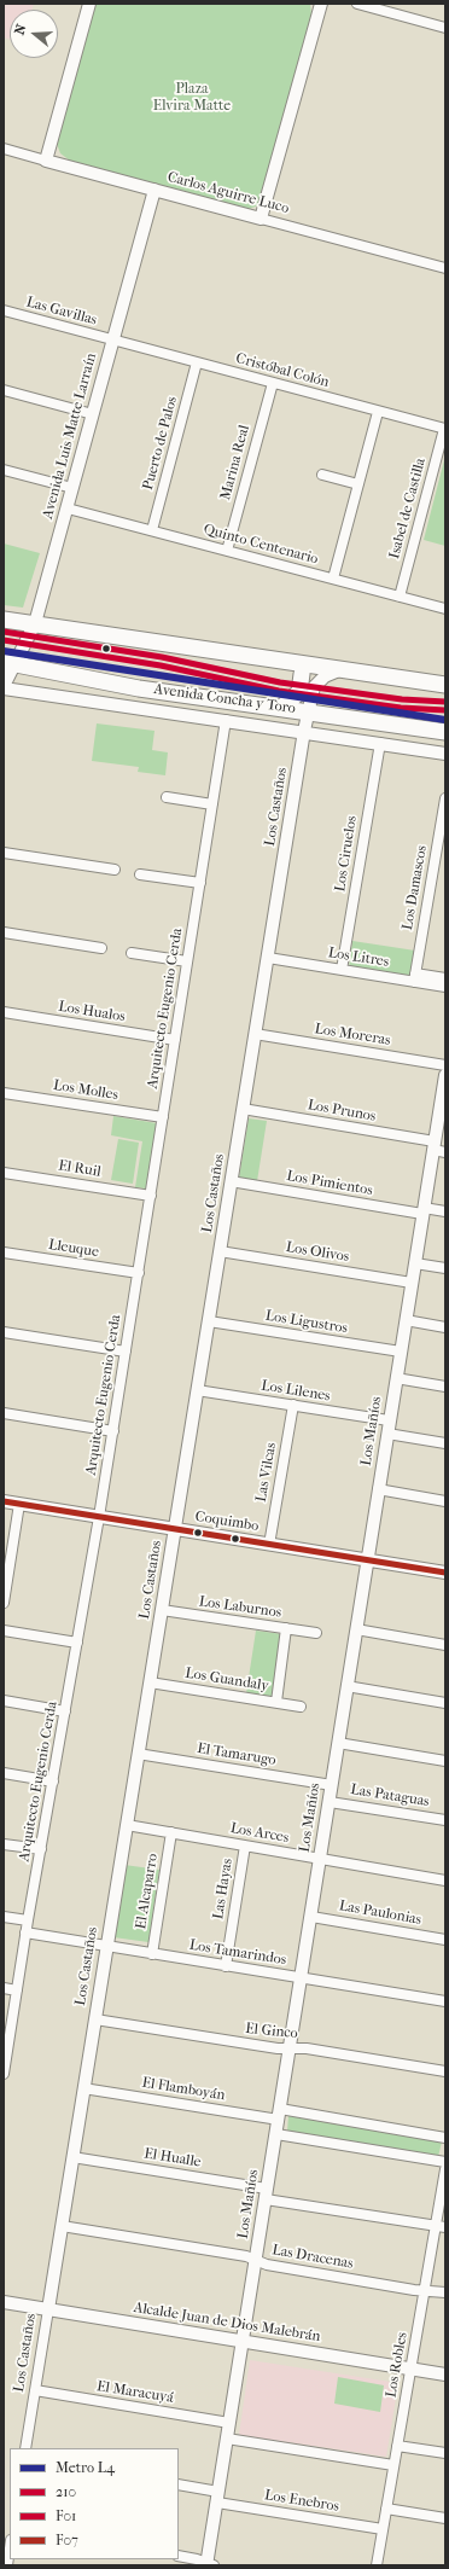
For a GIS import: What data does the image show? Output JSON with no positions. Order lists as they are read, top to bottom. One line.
{"streets":{"main road":["Avenida Concha y Toro"],"street":["Carlos Aguirre Luco","Las Gavillas","Cristóbal Colón","Avenida Luis Matte Larraín","Puerto de Palos","Marina Real","Isabel de Castilla","Quinto Centenario","Los Castaños","Los Ciruelos","Los Damascos","Los Litres","Arquitecto Eugenio Cerda","Los Hualos","Los Moreras","Los Molles","Los Prunos","El Ruil","Los Pimientos","Lleuque","Los Olivos","Los Ligustros","Los Lilenes","Los Mañíos","Las Vilcas","Coquimbo","Los Laburnos","Los Guandaly","El Tamarugo","Las Pataguas","Los Arces","Las Hayas","El Alcaparro","Las Paulonias","Los Tamarindos","El Ginco","El Flamboyán","El Hualle","Las Dracenas","Alcalde Juan de Dios Malebrán","Los Robles","El Maracuyá","Los Enebros"]},"crossings":[["Carlos Aguirre Luco","Avenida Luis Matte Larraín"],["Las Gavillas","Cristóbal Colón"],["Las Gavillas","Avenida Luis Matte Larraín"],["Cristóbal Colón","Avenida Luis Matte Larraín"],["Cristóbal Colón","Puerto de Palos"],["Cristóbal Colón","Marina Real"],["Cristóbal Colón","Isabel de Castilla"],["Avenida Luis Matte Larraín","Quinto Centenario"],["Avenida Luis Matte Larraín","Avenida Concha y Toro"],["Puerto de Palos","Quinto Centenario"],["Marina Real","Quinto Centenario"],["Isabel de Castilla","Quinto Centenario"],["Avenida Concha y Toro","Los Castaños"],["Avenida Concha y Toro","Los Ciruelos"],["Avenida Concha y Toro","Arquitecto Eugenio Cerda"],["Los Castaños","Los Litres"],["Los Castaños","Los Moreras"],["Los Castaños","Los Prunos"],["Los Castaños","Los Pimientos"],["Los Castaños","Los Olivos"],["Los Castaños","Los Ligustros"],["Los Castaños","Los Lilenes"],["Los Castaños","Coquimbo"],["Los Castaños","Los Laburnos"],["Los Castaños","Los Guandaly"],["Los Castaños","El Tamarugo"],["Los Castaños","Los Arces"],["Los Castaños","Los Tamarindos"],["Los Castaños","El Ginco"],["Los Castaños","El Flamboyán"],["Los Castaños","El Hualle"],["Los Castaños","Las Dracenas"],["Los Castaños","Alcalde Juan de Dios Malebrán"],["Los Castaños","El Maracuyá"],["Los Ciruelos","Los Litres"],["Los Damascos","Los Litres"],["Arquitecto Eugenio Cerda","Los Hualos"],["Arquitecto Eugenio Cerda","Los Molles"],["Arquitecto Eugenio Cerda","El Ruil"],["Arquitecto Eugenio Cerda","Lleuque"],["Arquitecto Eugenio Cerda","Coquimbo"],["Arquitecto Eugenio Cerda","Los Tamarindos"],["Los Prunos","Los Mañíos"],["Los Pimientos","Los Mañíos"],["Los Olivos","Los Mañíos"],["Los Ligustros","Los Mañíos"],["Los Lilenes","Los Mañíos"],["Los Lilenes","Las Vilcas"],["Los Mañíos","Coquimbo"],["Los Mañíos","El Tamarugo"],["Los Mañíos","Las Pataguas"],["Los Mañíos","Los Arces"],["Los Mañíos","Las Paulonias"],["Los Mañíos","Los Tamarindos"],["Los Mañíos","El Ginco"],["Los Mañíos","El Flamboyán"],["Los Mañíos","El Hualle"],["Los Mañíos","Las Dracenas"],["Los Mañíos","Alcalde Juan de Dios Malebrán"],["Los Mañíos","El Maracuyá"],["Los Mañíos","Los Enebros"],["Las Vilcas","Coquimbo"],["Los Arces","Las Hayas"],["Los Arces","El Alcaparro"],["Las Hayas","Los Tamarindos"],["El Alcaparro","Los Tamarindos"],["El Hualle","Los Robles"],["Las Dracenas","Los Robles"],["Alcalde Juan de Dios Malebrán","Los Robles"],["Los Robles","Los Enebros"]],"parks":["Plaza Elvira Matte"],"lines":["transit line 210","transit line F01","metro line L4","transit line F07"],"legend":["Metro L4","210","F01","F07"],"north":"left"}
